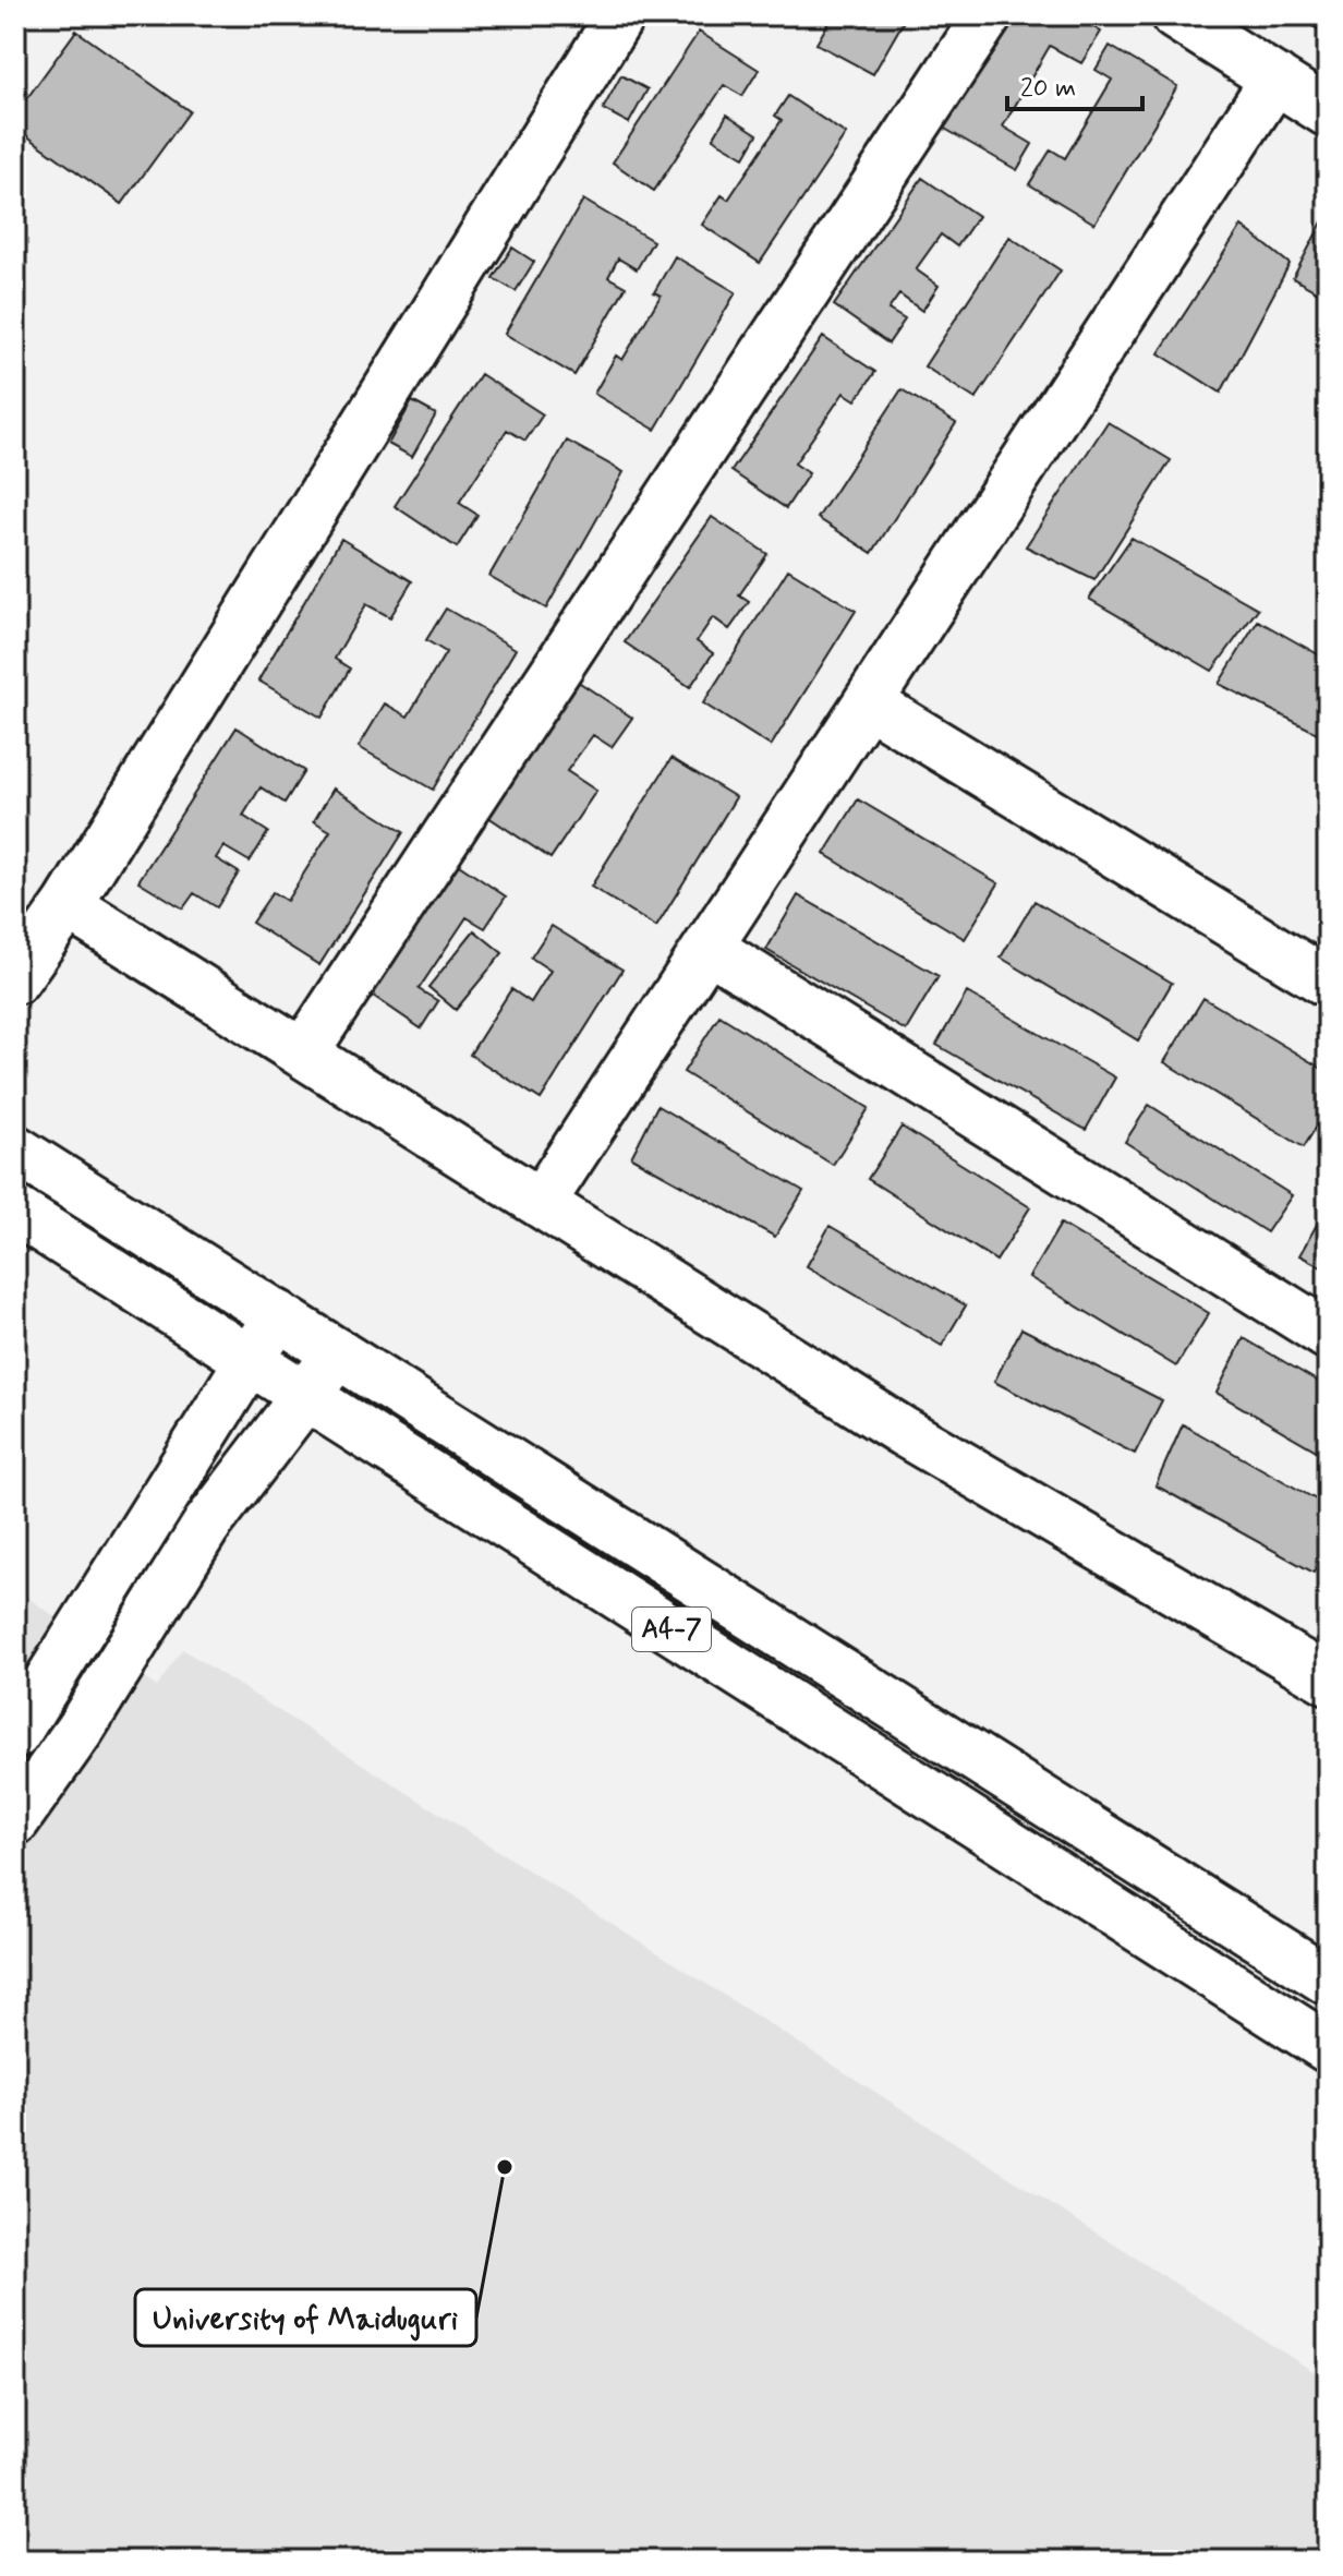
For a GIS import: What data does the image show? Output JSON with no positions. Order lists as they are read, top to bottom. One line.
{"streets":{"main road":["A4-7"]},"places":["University of Maiduguri"],"scale_bar":"20 m"}
